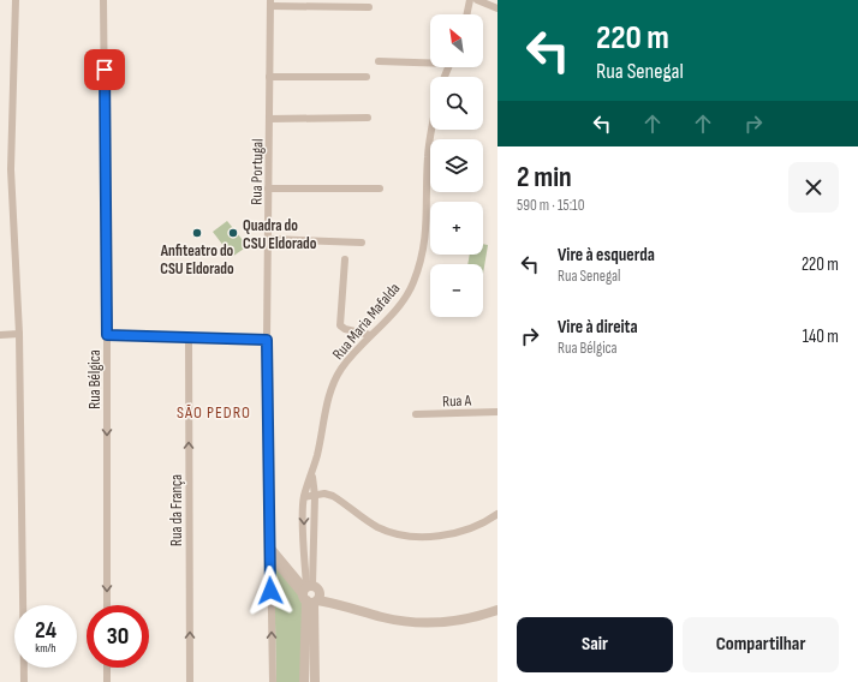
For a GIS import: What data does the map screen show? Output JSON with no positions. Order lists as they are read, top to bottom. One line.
{"streets":{"street":["Rua Portugal","Rua Maria Mafalda","Rua Bélgica","Rua A","Rua da França"]},"one_way":["Rua Bélgica","Rua da França"],"districts":["SÃO PEDRO"],"places":["Anfiteatro do CSU Eldorado","Quadra do CSU Eldorado"],"north":"top left","page":{"turn":["220 m","Rua Senegal"],"map_buttons":["+","−"],"heading":["2 min","590 m · 15:10"],"list":[{"name":"Vire à esquerda","note":"Rua Senegal","value":"220 m"},{"name":"Vire à direita","note":"Rua Bélgica","value":"140 m"}],"speed":"24 km/h","limit":"30","buttons":["Sair","Compartilhar"]}}
